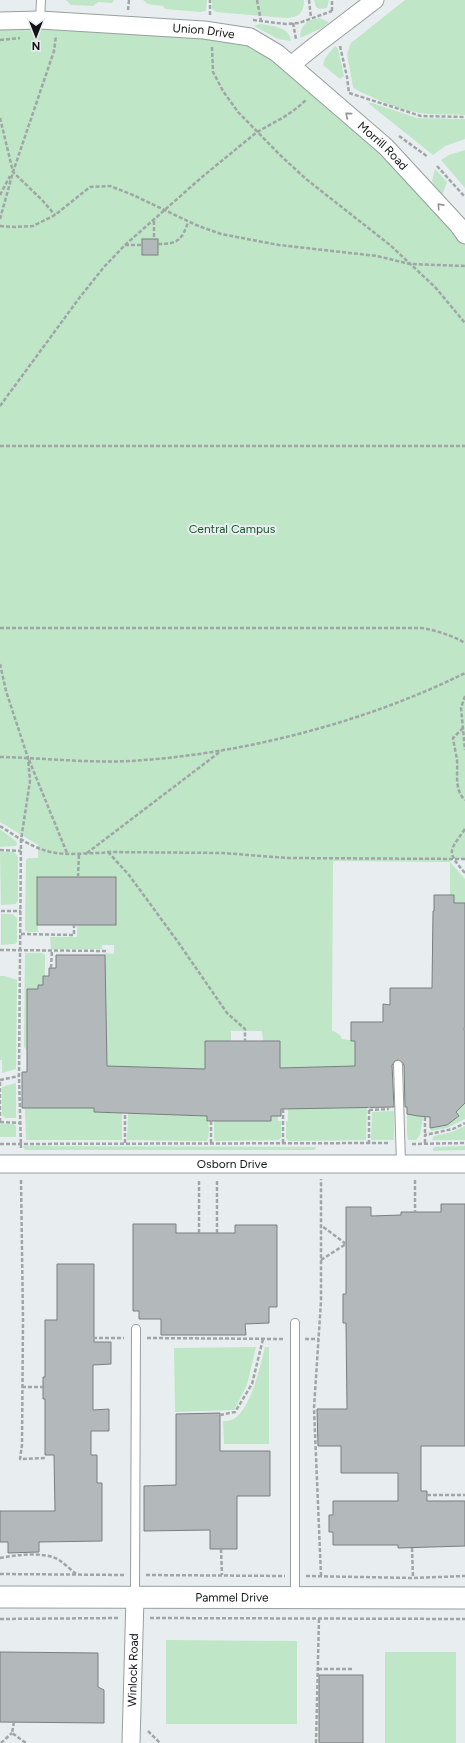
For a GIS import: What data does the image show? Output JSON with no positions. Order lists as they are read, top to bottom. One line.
{"streets":{"street":["Union Drive","Morrill Road","Osborn Drive","Pammel Drive","Winlock Road"]},"crossings":[["Union Drive","Morrill Road"],["Pammel Drive","Winlock Road"]],"one_way":["Morrill Road"],"parks":["Central Campus"],"north":"bottom"}
